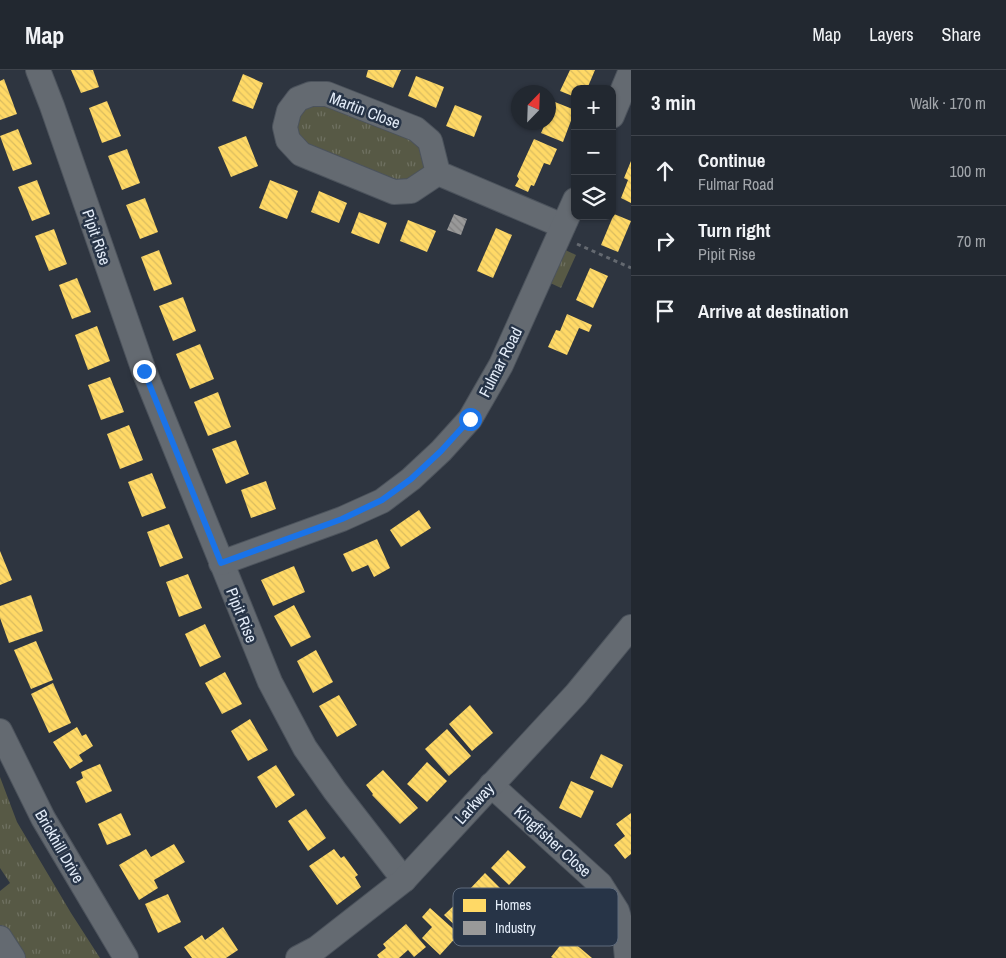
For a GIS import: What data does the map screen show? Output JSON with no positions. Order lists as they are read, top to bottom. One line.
{"streets":{"street":["Martin Close","Pipit Rise","Fulmar Road","Larkway","Kingfisher Close","Brickhill Drive"]},"crossings":[["Pipit Rise","Fulmar Road"],["Pipit Rise","Larkway"],["Larkway","Kingfisher Close"]],"legend":["Homes","Industry"],"north":"top right","page":{"header":"Map","nav":["Map","Layers","Share"],"heading":["3 min","Walk · 170 m"],"map_buttons":["+","−"],"list":[["Continue","Fulmar Road","100 m"],["Turn right","Pipit Rise","70 m"],"Arrive at destination"]}}
